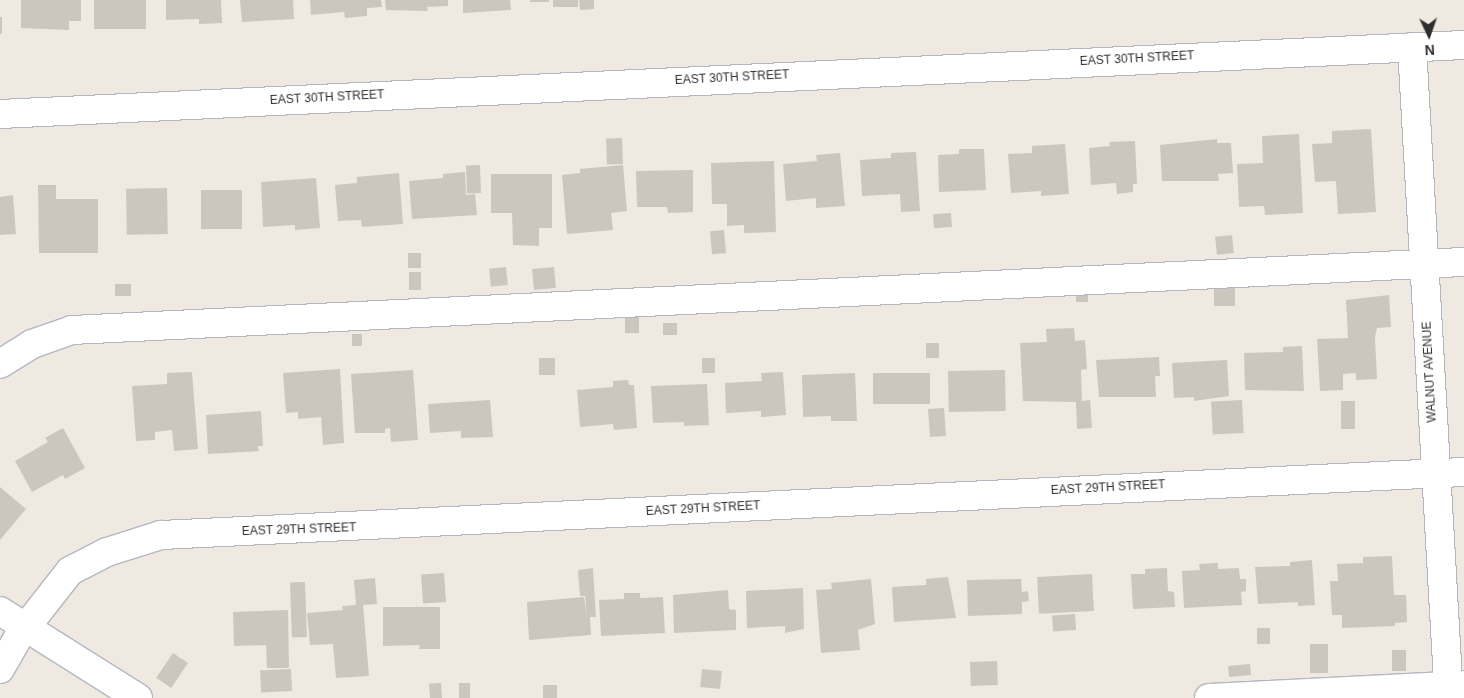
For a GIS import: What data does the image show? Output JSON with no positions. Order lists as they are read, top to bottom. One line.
{"streets":{"street":["EAST 30TH STREET","WALNUT AVENUE","EAST 29TH STREET"]},"crossings":[["EAST 30TH STREET","WALNUT AVENUE"],["WALNUT AVENUE","EAST 29TH STREET"]],"north":"bottom"}
